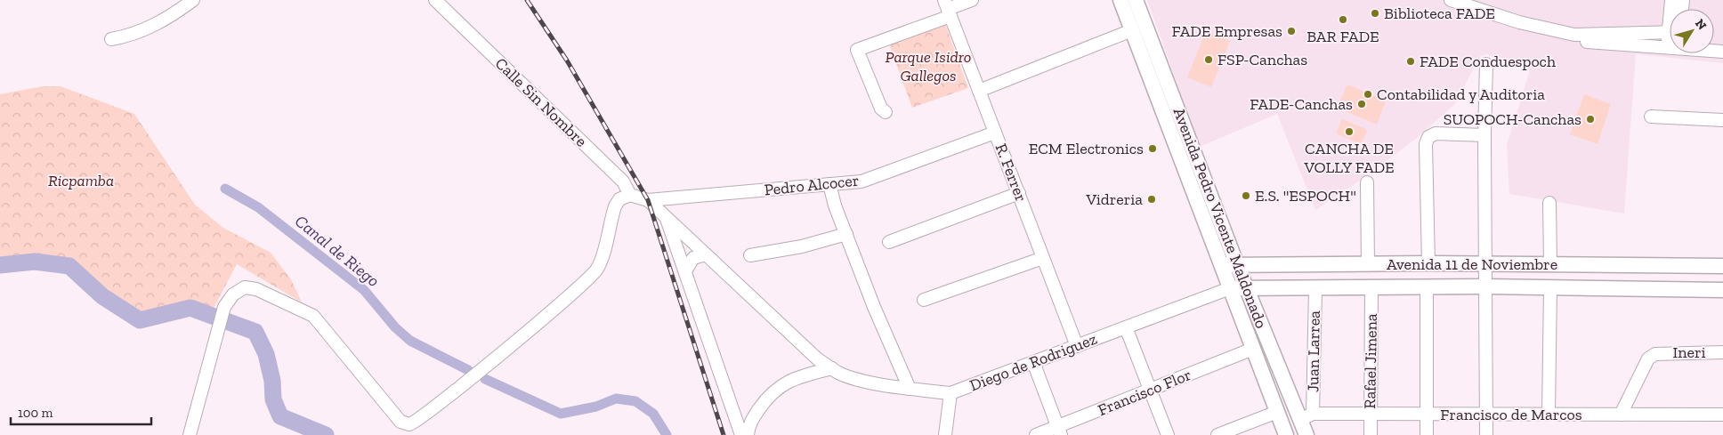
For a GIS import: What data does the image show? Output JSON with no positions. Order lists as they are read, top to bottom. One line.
{"streets":{"main road":["Avenida Pedro Vicente Maldonado","Avenida 11 de Noviembre"],"street":["Calle Sin Nombre","R. Ferrer","Pedro Alcocer","Juan Larrea","Ineri","Rafael Jimena","Diego de Rodriguez","Francisco Flor","Francisco de Marcos"]},"crossings":[["R. Ferrer","Pedro Alcocer"],["R. Ferrer","Diego de Rodriguez"],["Pedro Alcocer","Diego de Rodriguez"],["Avenida Pedro Vicente Maldonado","Avenida 11 de Noviembre"],["Avenida Pedro Vicente Maldonado","Juan Larrea"],["Avenida Pedro Vicente Maldonado","Diego de Rodriguez"],["Avenida Pedro Vicente Maldonado","Francisco Flor"],["Avenida Pedro Vicente Maldonado","Francisco de Marcos"],["Avenida 11 de Noviembre","Juan Larrea"],["Avenida 11 de Noviembre","Rafael Jimena"],["Avenida 11 de Noviembre","Diego de Rodriguez"],["Juan Larrea","Francisco de Marcos"],["Ineri","Francisco de Marcos"],["Rafael Jimena","Francisco de Marcos"]],"water":["Canal de Riego"],"parks":["Parque Isidro Gallegos","Ricpamba"],"places":["Biblioteca FADE","BAR FADE","FADE Empresas","FSP-Canchas","FADE Conduespoch","Contabilidad y Auditoria","FADE-Canchas","SUOPOCH-Canchas","CANCHA DE VOLLY FADE","ECM Electronics","E.S. \"ESPOCH\"","Vidreria"],"scale_bar":"100 m","north":"top right"}
